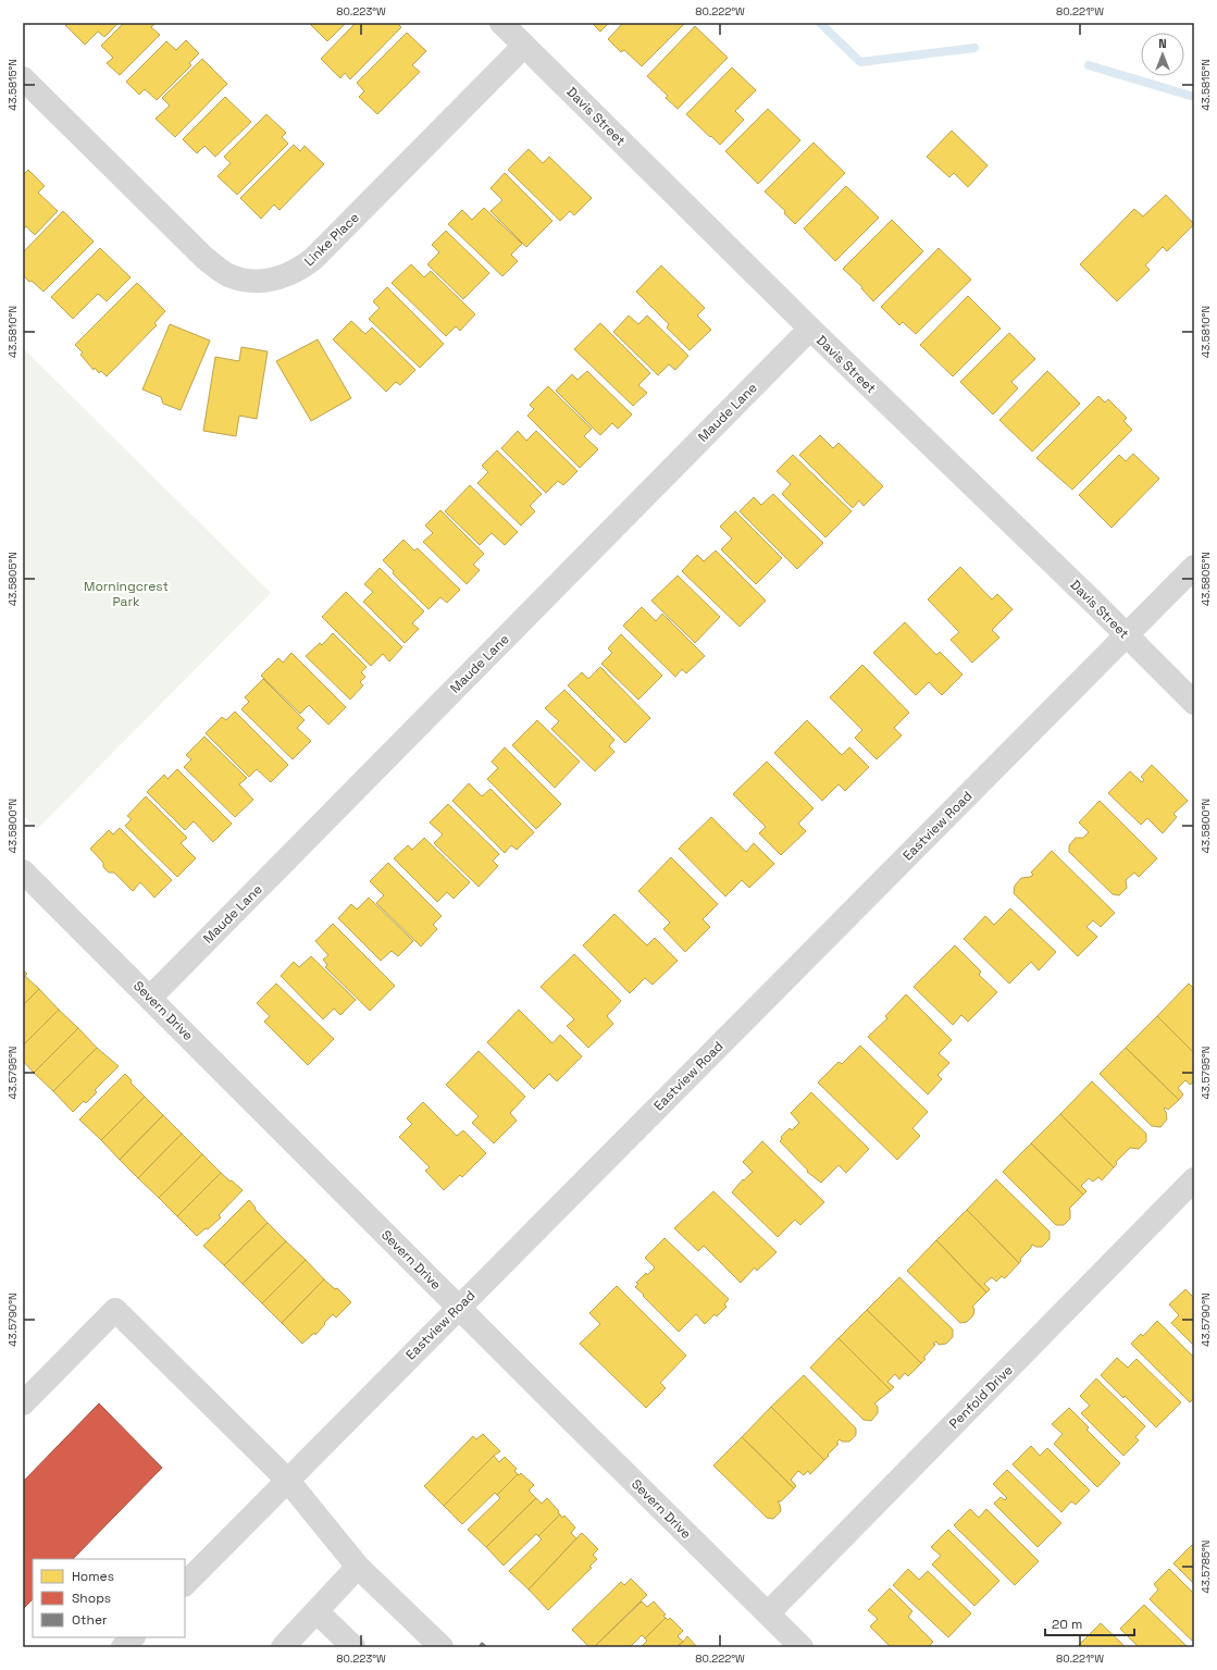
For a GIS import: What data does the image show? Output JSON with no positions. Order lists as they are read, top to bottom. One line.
{"streets":{"street":["Davis Street","Linke Place","Maude Lane","Eastview Road","Severn Drive","Penfold Drive"]},"crossings":[["Davis Street","Linke Place"],["Davis Street","Maude Lane"],["Davis Street","Eastview Road"],["Maude Lane","Severn Drive"],["Eastview Road","Severn Drive"],["Severn Drive","Penfold Drive"]],"parks":["Morningcrest Park"],"legend":["Homes","Shops","Other"],"scale_bar":"20 m","north":"top","coordinates":["80.223°W","80.222°W","80.221°W","43.5815°N","43.5810°N","43.5805°N","43.5800°N","43.5795°N","43.5790°N","43.5785°N"]}
